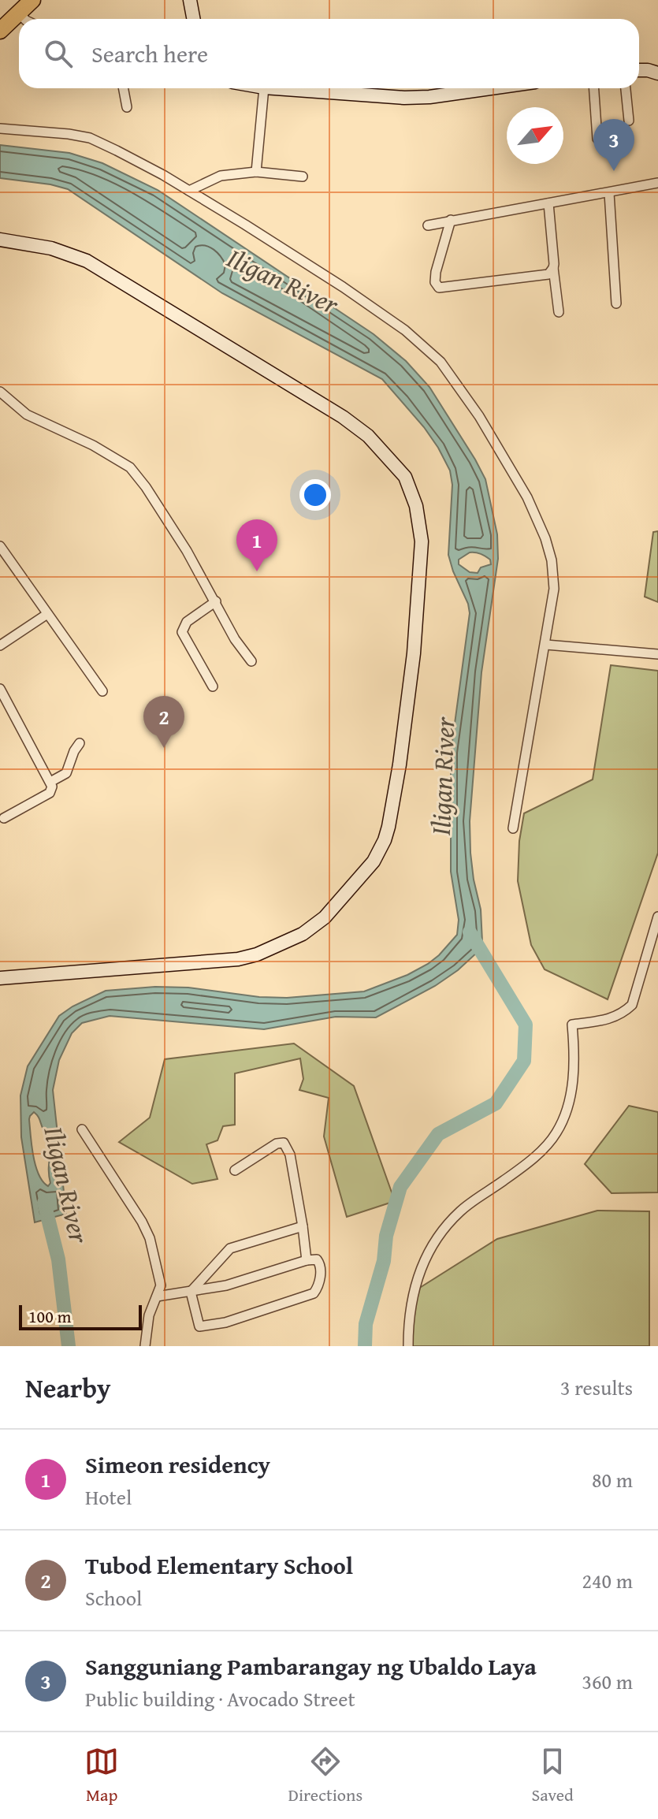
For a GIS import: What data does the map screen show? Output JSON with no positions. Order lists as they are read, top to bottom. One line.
{"water":["Iligan River"],"scale_bar":"100 m","north":"top right","page":{"search":"Search here","pins":["3","1","2"],"scale":"100 m","heading":["Nearby","3 results"],"list":[{"mark":"1","name":"Simeon residency","note":"Hotel","value":"80 m"},{"mark":"2","name":"Tubod Elementary School","note":"School","value":"240 m"},{"mark":"3","name":"Sangguniang Pambarangay ng Ubaldo Laya","note":"Public building · Avocado Street","value":"360 m"}],"nav":["Map","Directions","Saved"]}}
